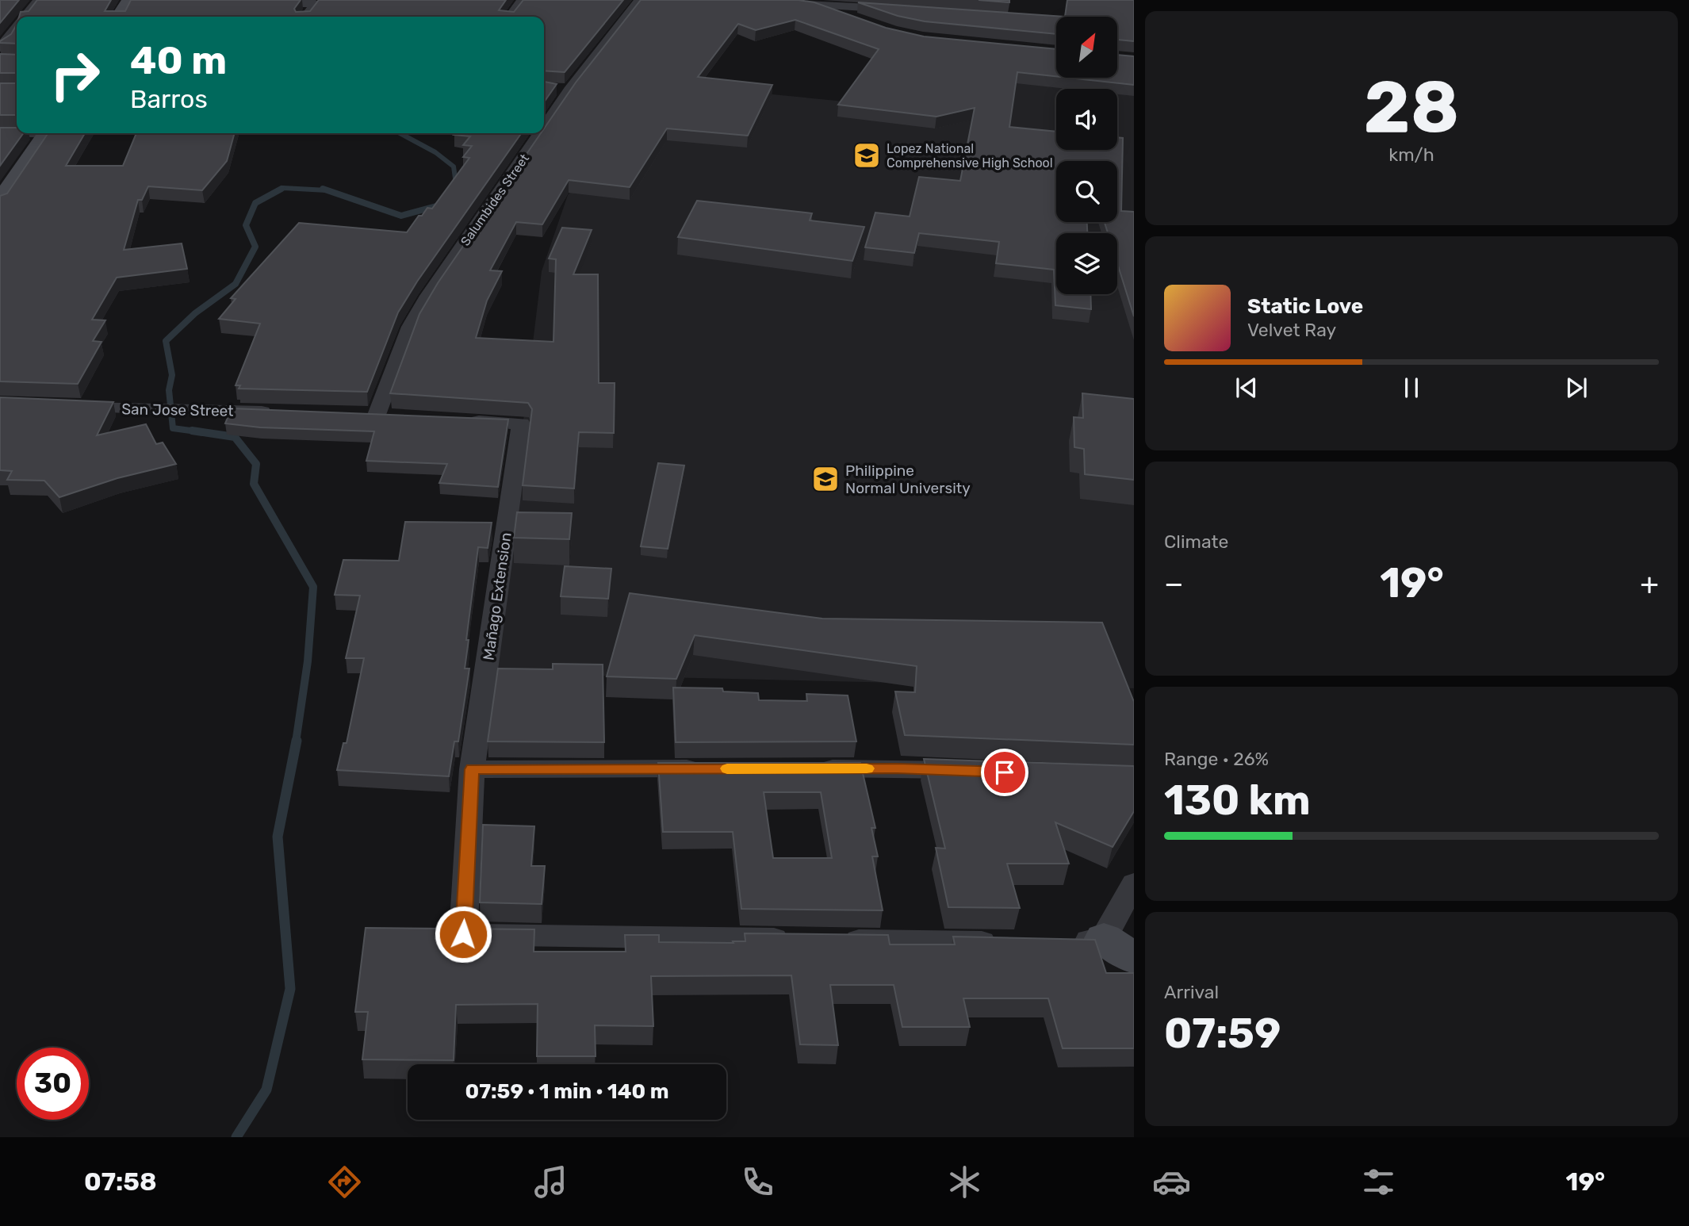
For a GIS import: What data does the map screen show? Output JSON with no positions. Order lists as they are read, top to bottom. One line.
{"streets":{"street":["Salumbides Street","San Jose Street","Mañago Extension"]},"places":{"school or university":["Lopez National Comprehensive High School","Philippine Normal University"]},"north":"top right","page":{"tile":[["28","km/h"],"Climate",["Range · 26%","130 km"],["Arrival","07:59"]],"turn":["40 m","Barros"],"song":["Static Love","Velvet Ray"],"heat":["−","19°","+"],"limit":"30","trip":"07:59 · 1 min · 140 m","tabs":["07:58","19°"]}}
